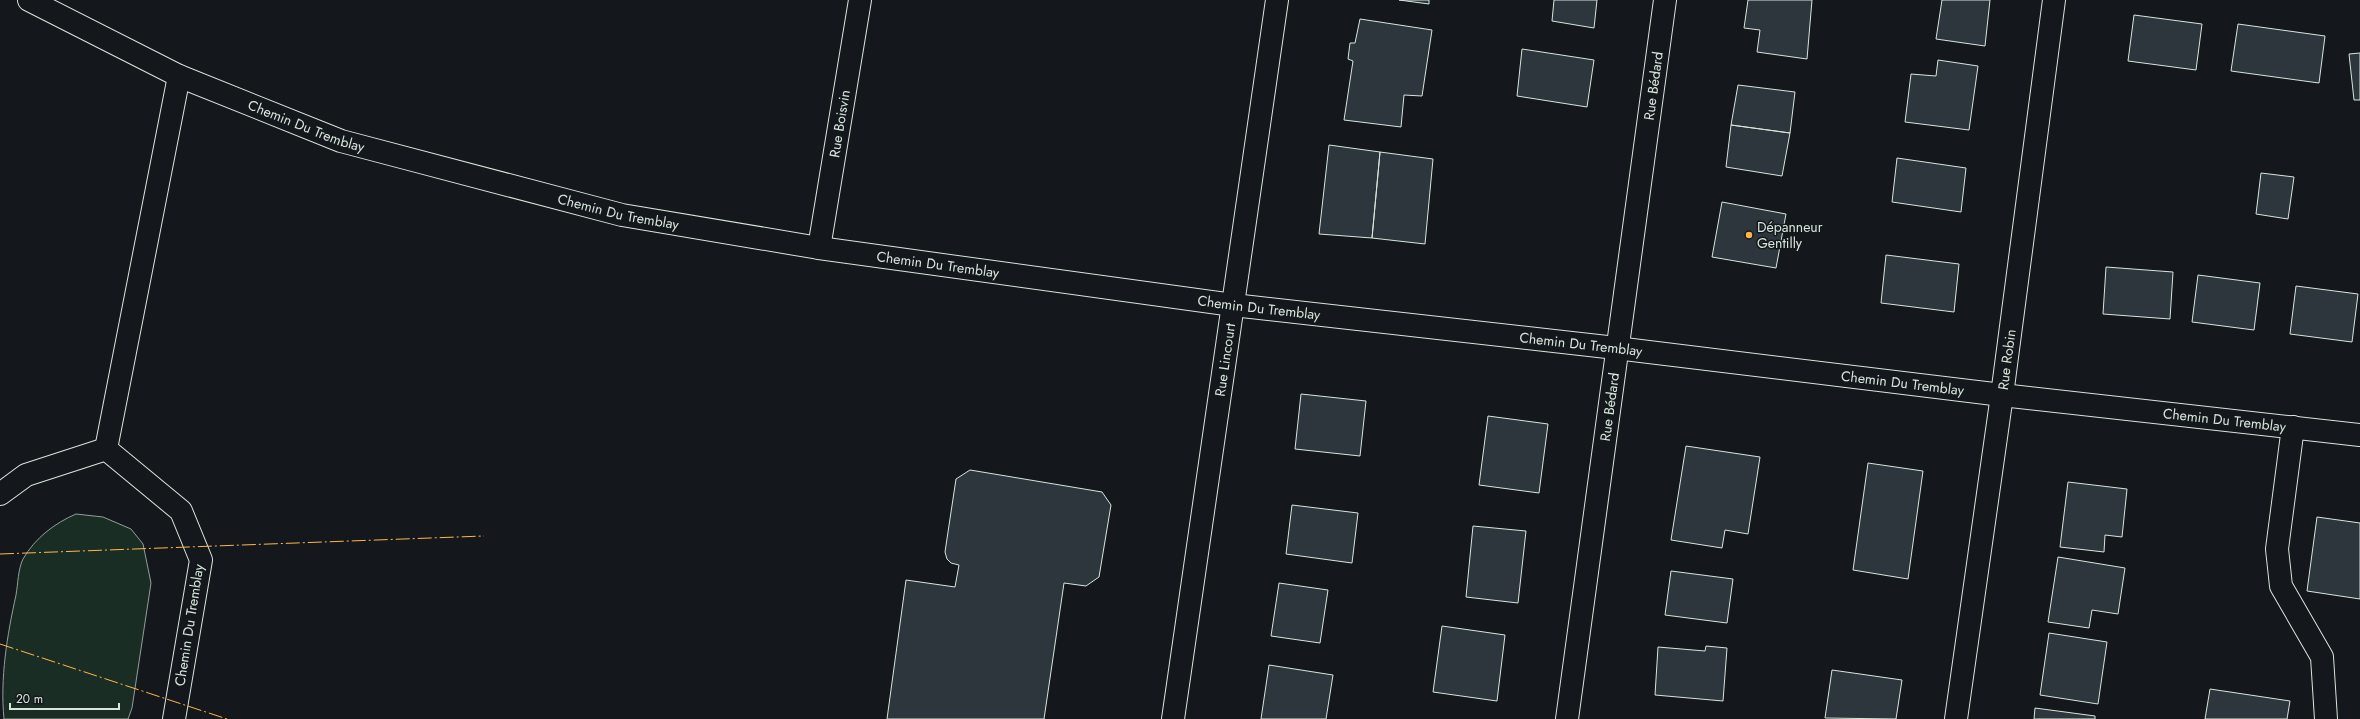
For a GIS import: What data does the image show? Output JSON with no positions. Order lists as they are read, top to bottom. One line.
{"streets":{"street":["Rue Bédard","Rue Boisvin","Chemin Du Tremblay","Rue Lincourt","Rue Robin"]},"crossings":[["Rue Bédard","Chemin Du Tremblay"],["Rue Boisvin","Chemin Du Tremblay"],["Chemin Du Tremblay","Rue Lincourt"],["Chemin Du Tremblay","Rue Robin"]],"places":["Dépanneur Gentilly"],"scale_bar":"20 m"}
